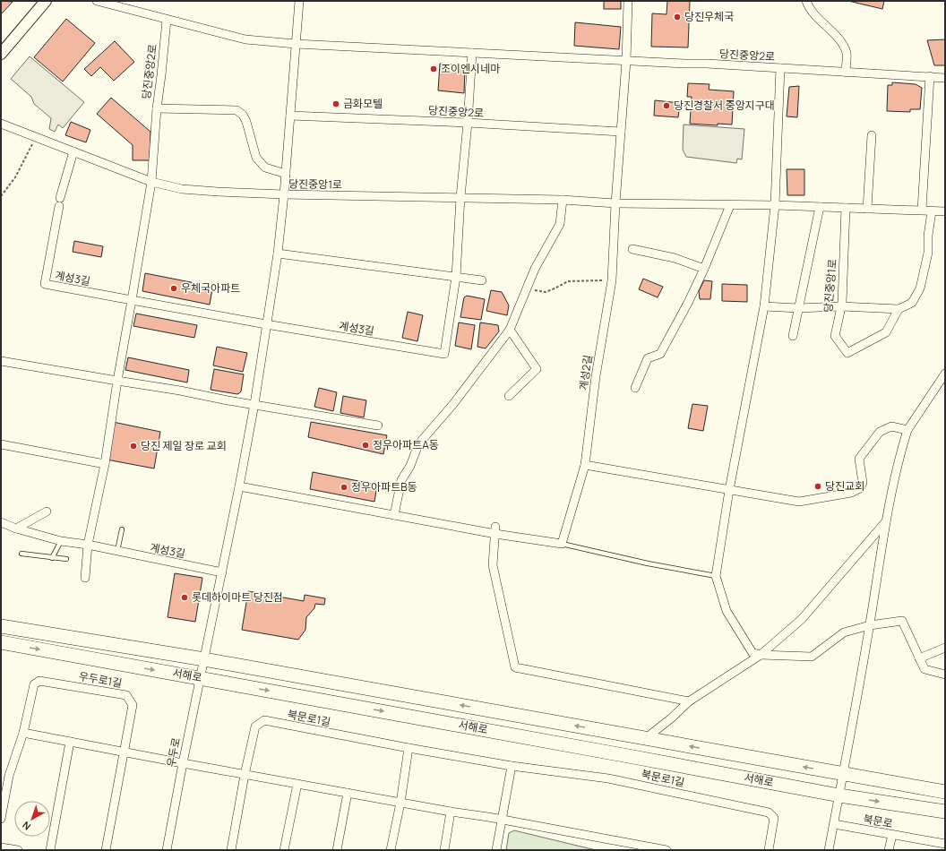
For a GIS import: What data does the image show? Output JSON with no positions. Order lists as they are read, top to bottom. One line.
{"streets":{"main road":["서해로"],"street":["당진중앙2로","당진중앙1로","계성3길","계성2길","우두로1길","북문로1길","우두로","북문로"]},"crossings":[["당진중앙2로","당진중앙1로"],["당진중앙1로","계성3길"],["당진중앙1로","계성2길"],["서해로","우두로"]],"places":["당진우체국","조이엔시네마","금화모텔","당진경찰서 중앙지구대","우체국아파트","정우아파트A동","당진 제일 장로 교회","당진교회","정우아파트B동","롯데하이마트 당진점"],"north":"bottom left"}
